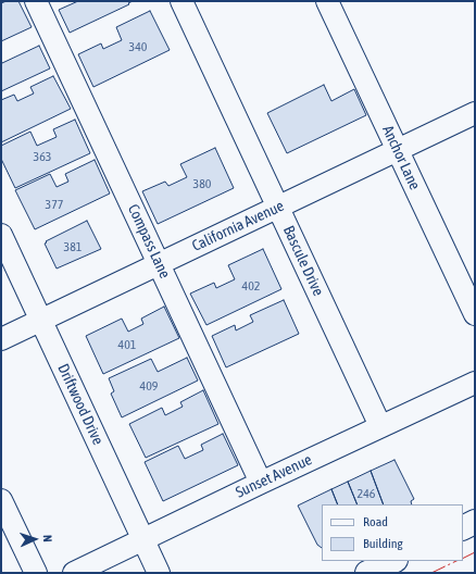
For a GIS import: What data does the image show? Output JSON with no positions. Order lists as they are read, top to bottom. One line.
{"streets":{"street":["Anchor Lane","California Avenue","Compass Lane","Bascule Drive","Driftwood Drive","Sunset Avenue"]},"crossings":[["Anchor Lane","California Avenue"],["California Avenue","Compass Lane"],["California Avenue","Bascule Drive"],["California Avenue","Driftwood Drive"],["Compass Lane","Sunset Avenue"],["Bascule Drive","Sunset Avenue"],["Driftwood Drive","Sunset Avenue"]],"house_numbers":["340","363","380","377","381","402","401","409","246"],"legend":["Road","Building"],"north":"right"}
